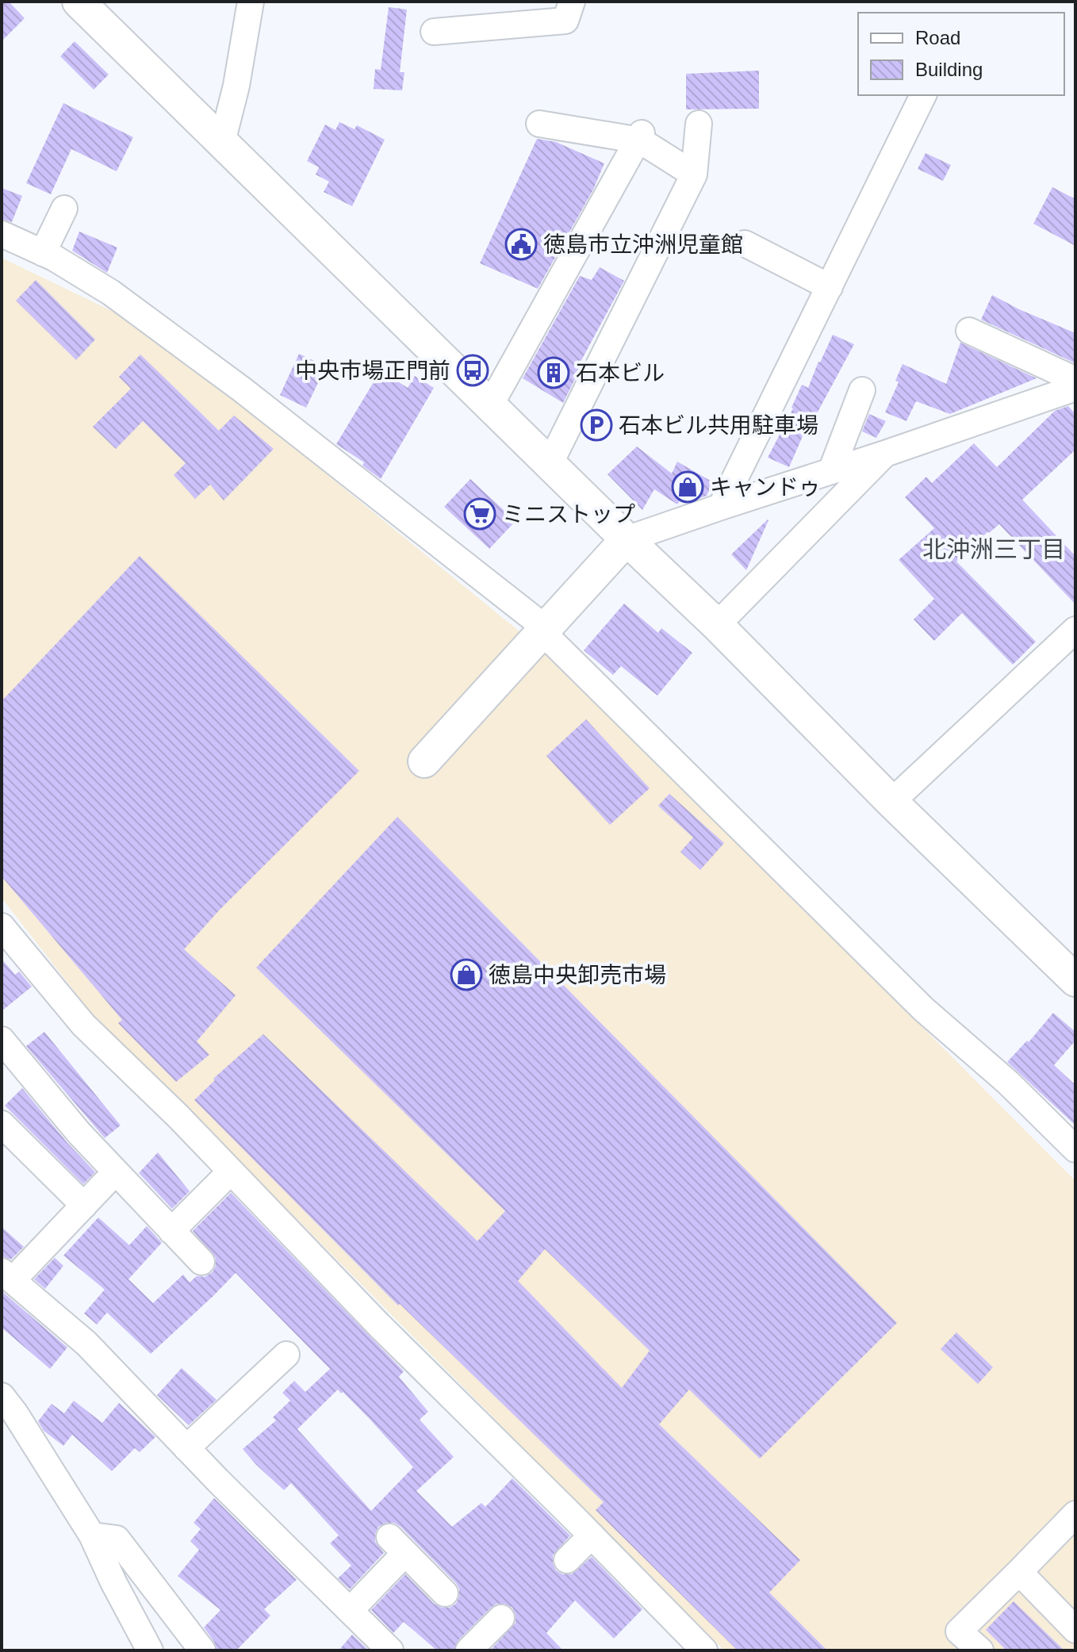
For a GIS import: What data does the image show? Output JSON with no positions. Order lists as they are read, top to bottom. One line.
{"districts":["北沖洲三丁目"],"places":{"public building":["徳島市立沖洲児童館"],"bus stop":["中央市場正門前"],"building":["石本ビル"],"parking":["石本ビル共用駐車場"],"shop":["キャンドゥ","徳島中央卸売市場"],"supermarket":["ミニストップ"]},"legend":["Road","Building"]}
